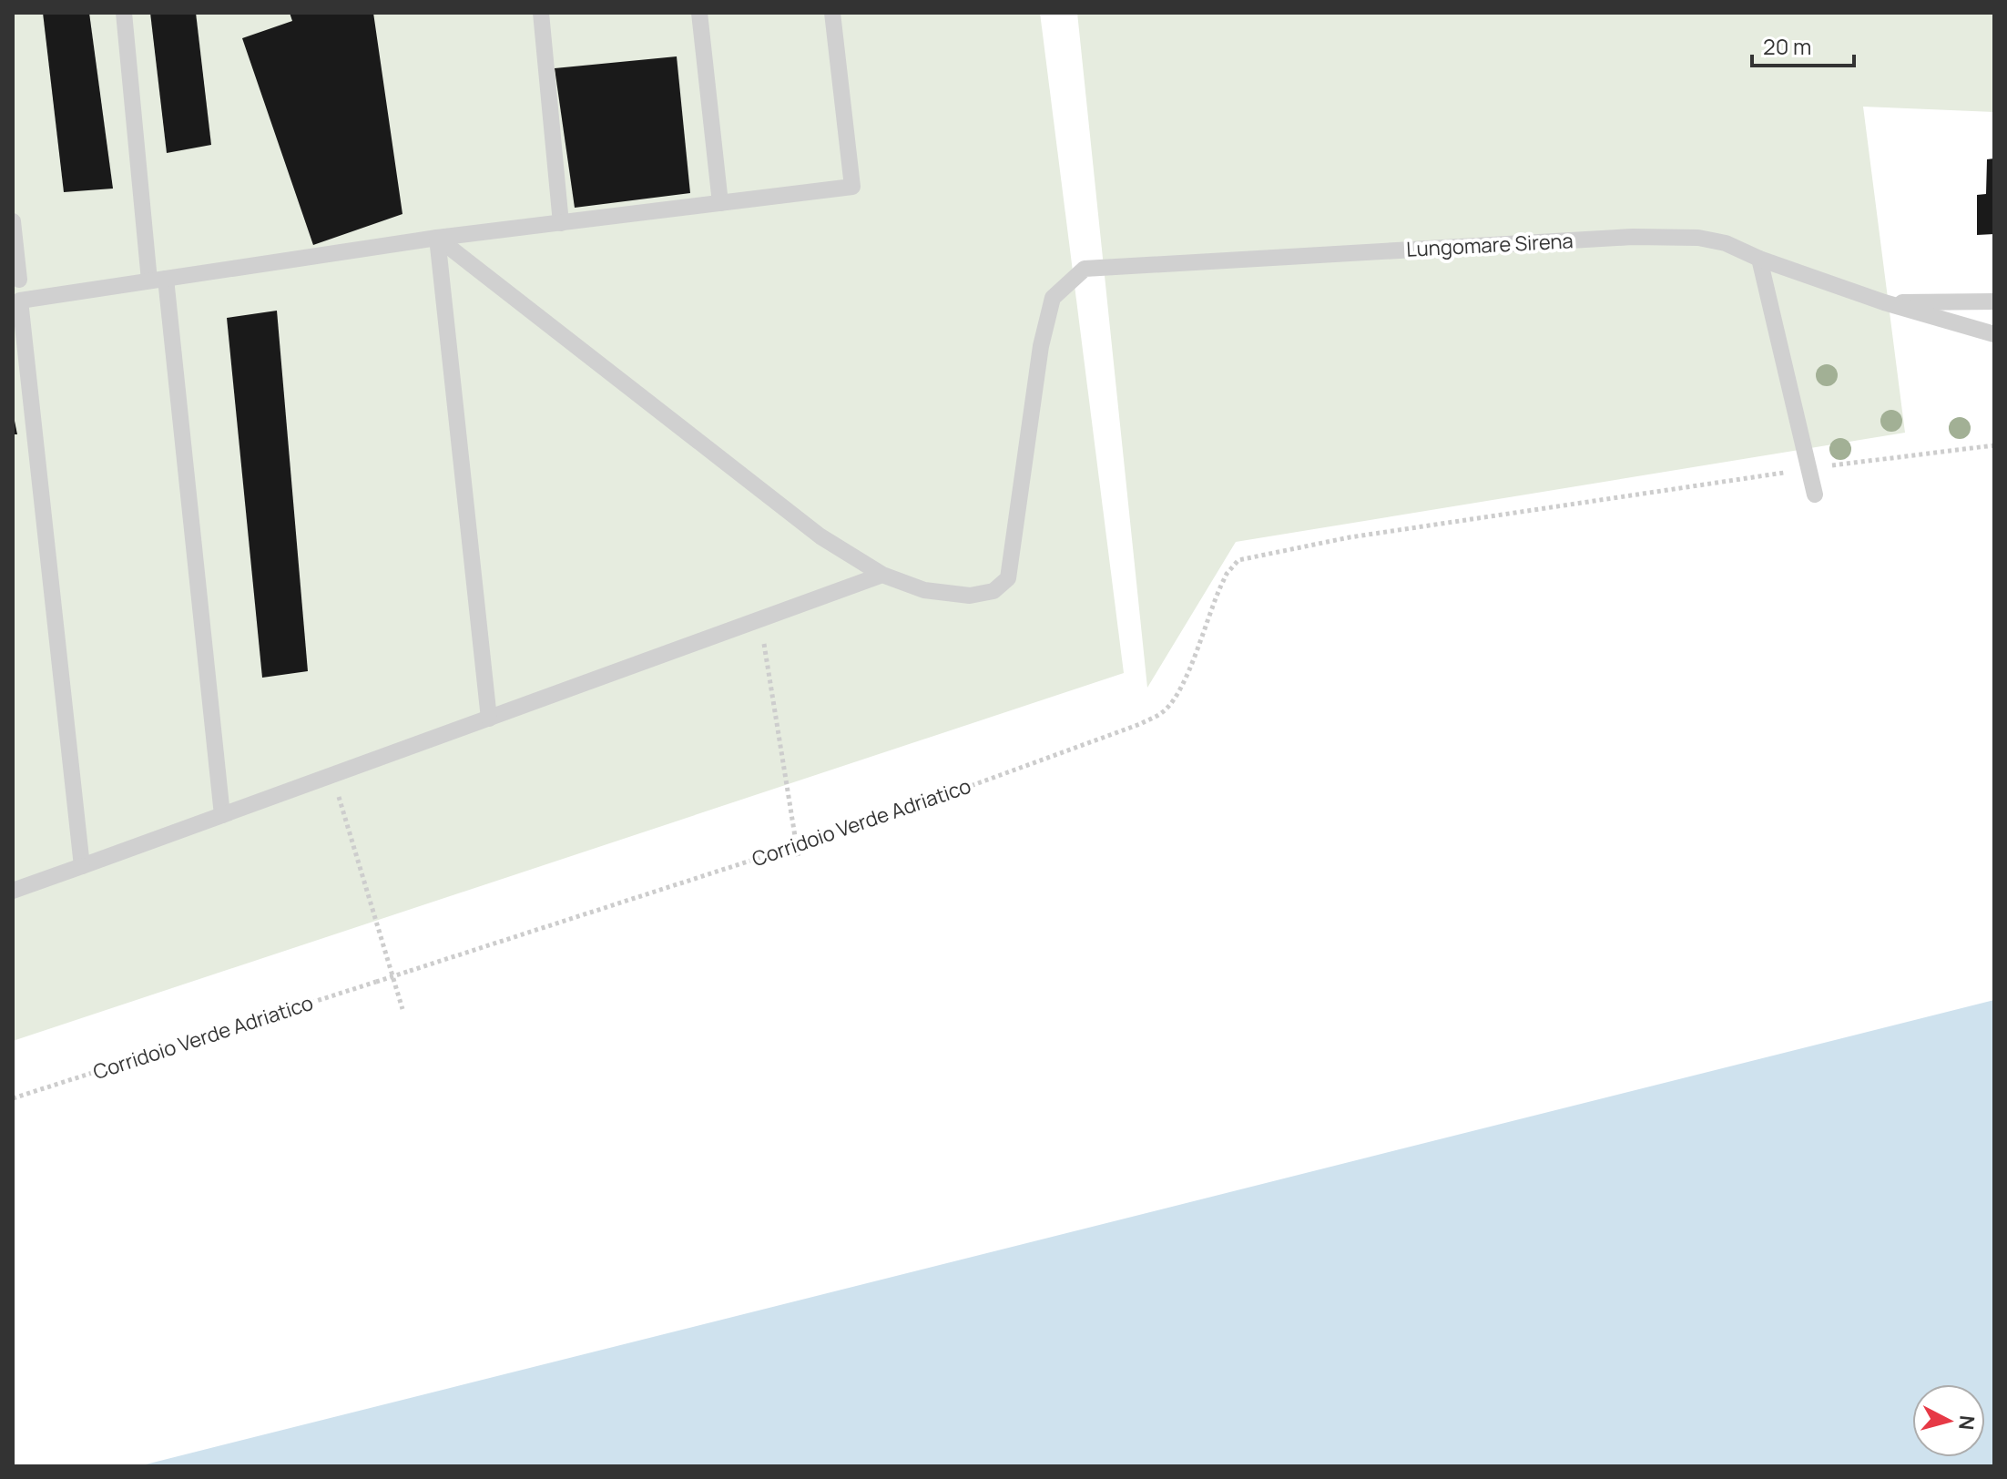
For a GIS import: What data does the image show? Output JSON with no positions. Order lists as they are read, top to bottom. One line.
{"streets":{"lane":["Lungomare Sirena"],"path":["Corridoio Verde Adriatico"]},"scale_bar":"20 m","north":"right"}
